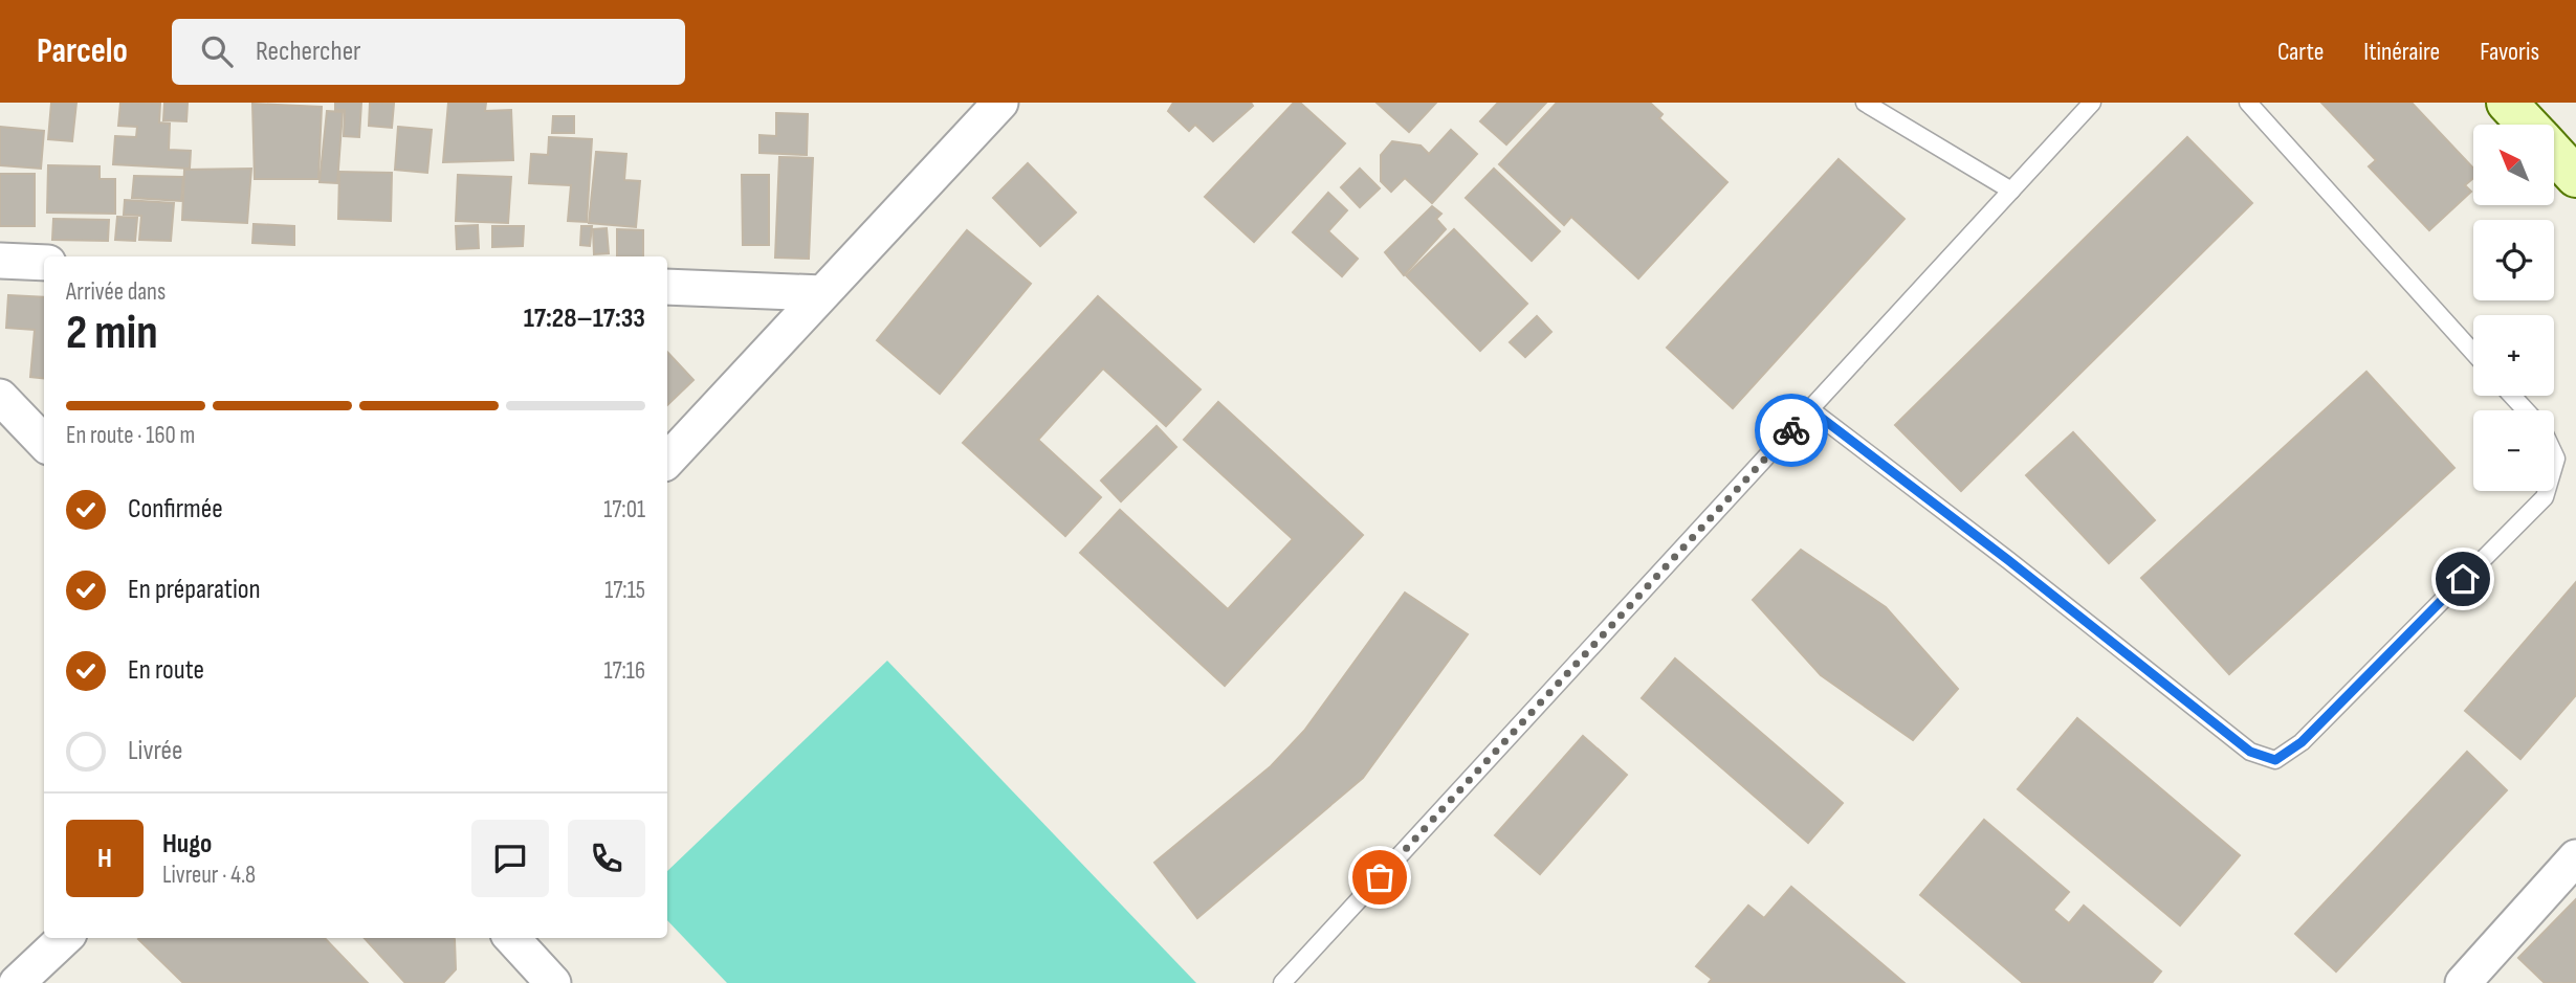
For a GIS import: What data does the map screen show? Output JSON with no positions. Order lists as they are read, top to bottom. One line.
{"north":"top left","page":{"header":"Parcelo","search":"Rechercher","nav":["Carte","Itinéraire","Favoris"],"map_buttons":["+","−"],"heading":["2 min","Arrivée dans","17:28–17:33"],"panel":["Hugo","Livreur · 4.8"],"bar":"En route · 160 m","list":[["Confirmée","17:01"],["En préparation","17:15"],["En route","17:16"],"Livrée"],"round":"H"}}
